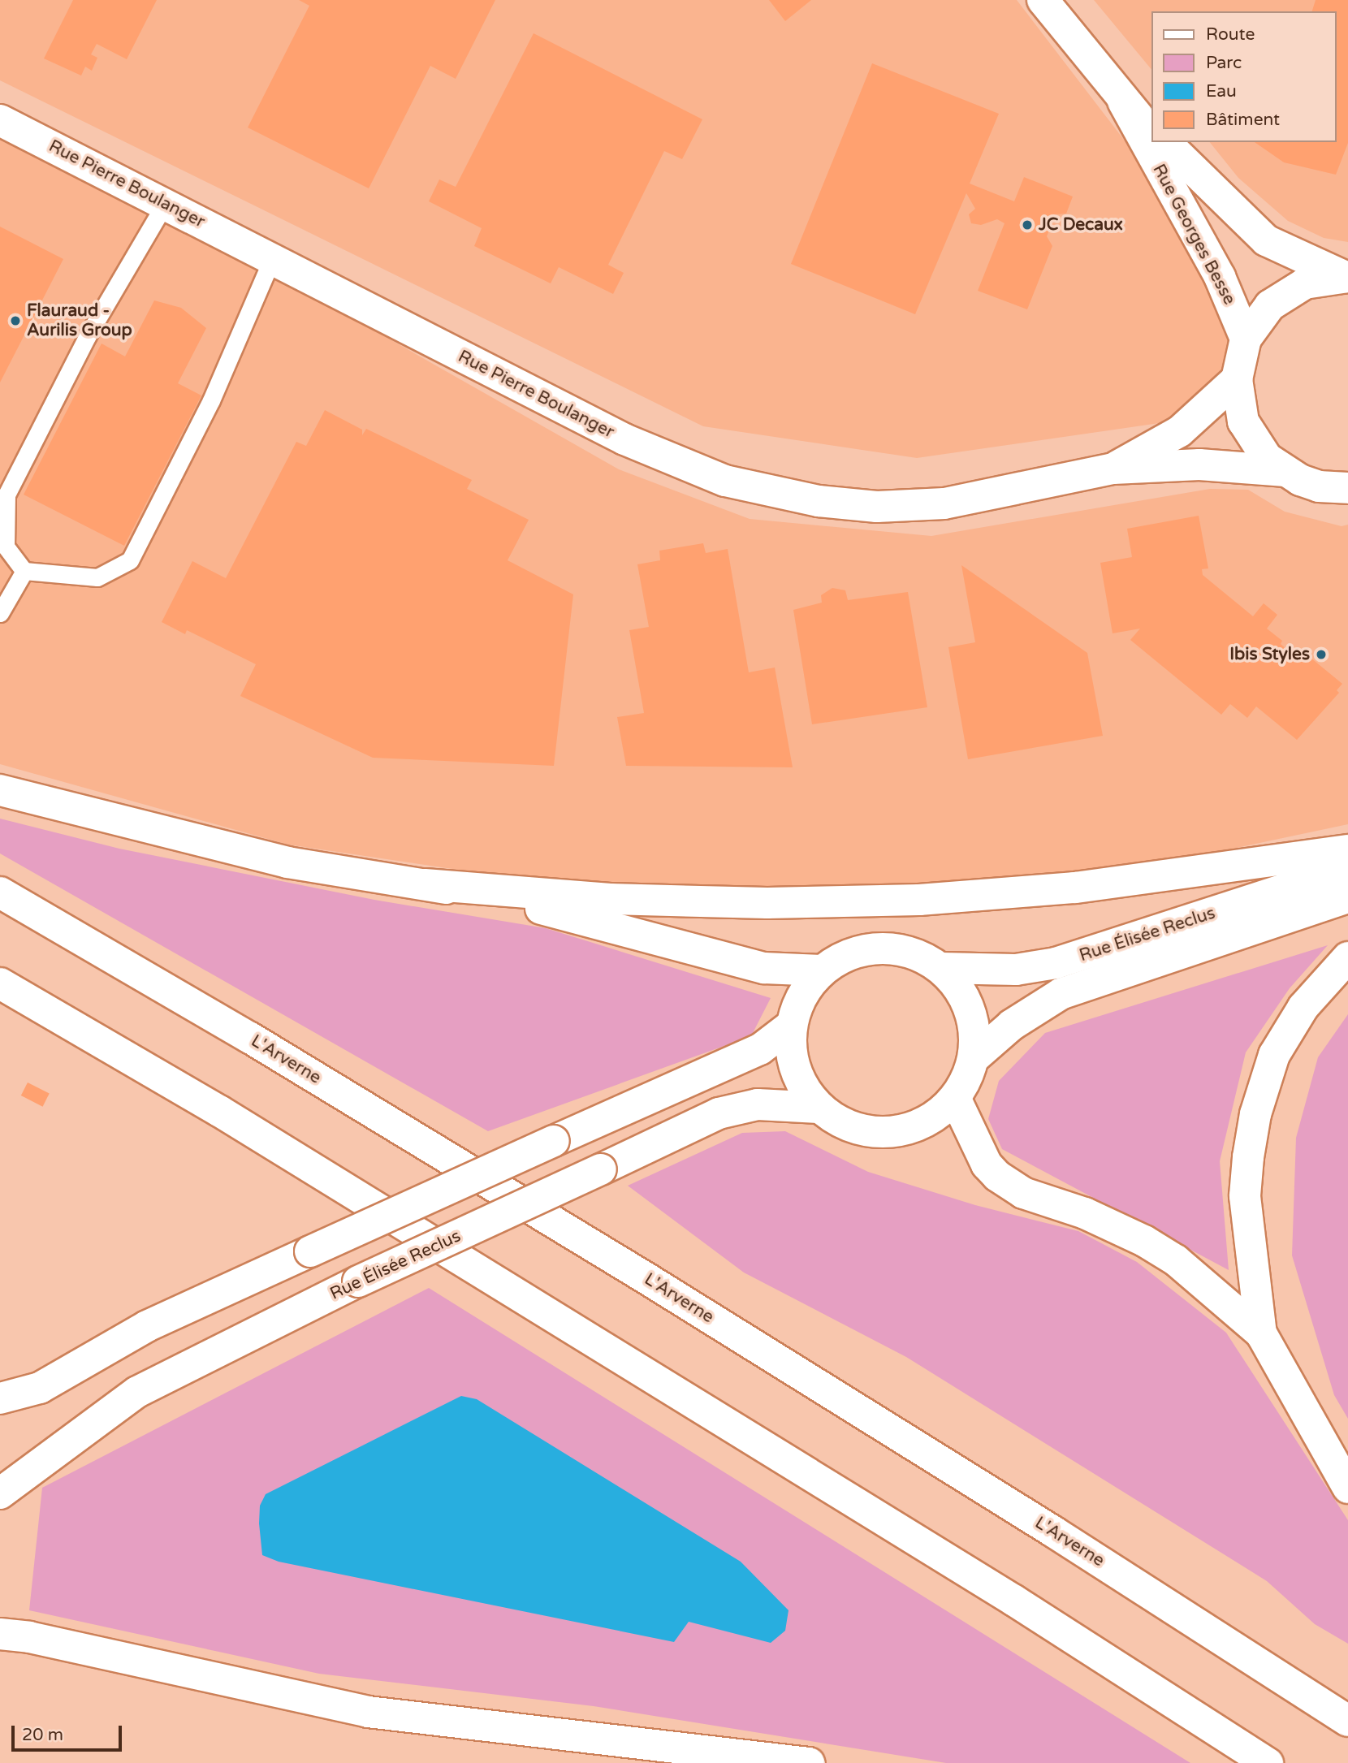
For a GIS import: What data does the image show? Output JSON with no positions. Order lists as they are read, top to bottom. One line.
{"streets":{"main road":["Rue Pierre Boulanger","Rue Georges Besse","Rue Élisée Reclus","L'Arverne"]},"places":["JC Decaux","Flauraud - Aurilis Group","Ibis Styles"],"legend":["Route","Parc","Eau","Bâtiment"],"scale_bar":"20 m"}
